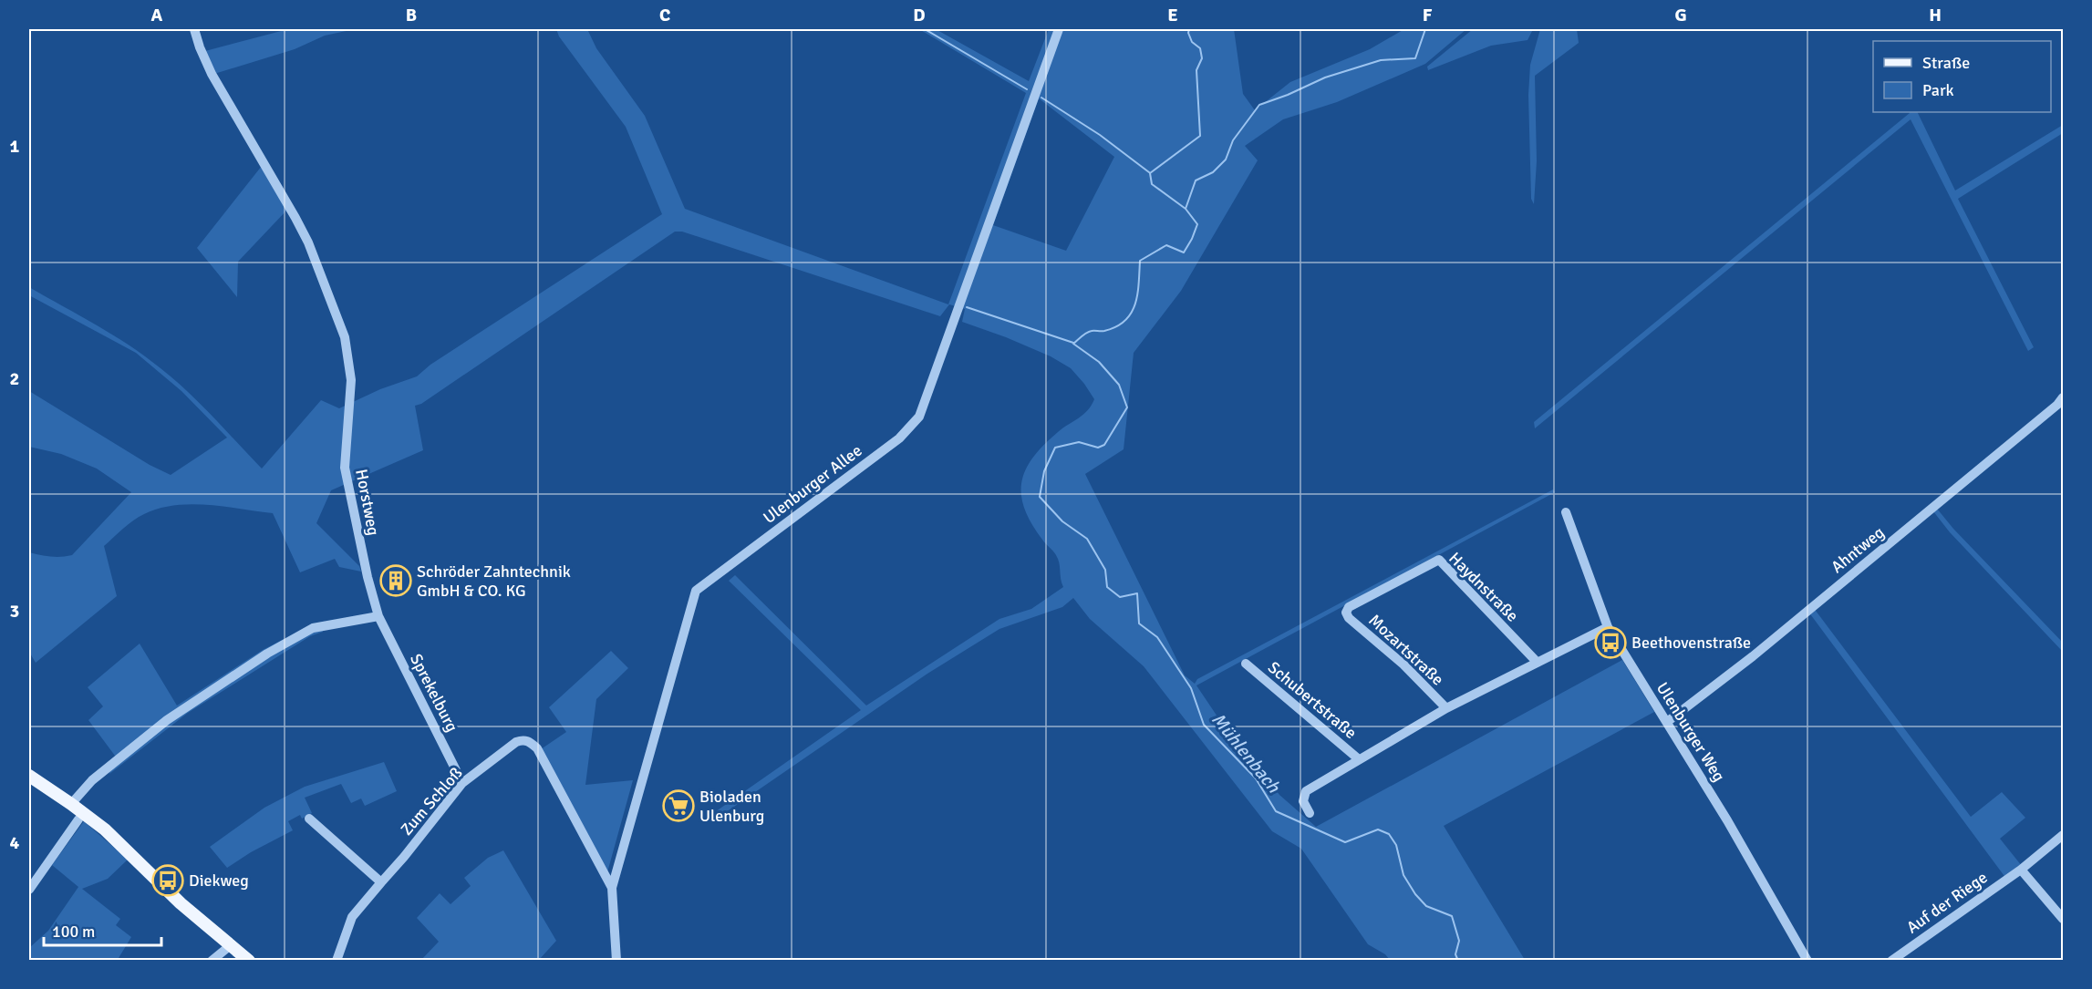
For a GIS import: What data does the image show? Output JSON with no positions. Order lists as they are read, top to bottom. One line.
{"streets":{"street":["Ulenburger Allee","Horstweg","Ahntweg","Haydnstraße","Mozartstraße","Sprekelburg","Schubertstraße","Ulenburger Weg","Zum Schloß","Auf der Riege"]},"crossings":[["Ulenburger Allee","Zum Schloß"],["Horstweg","Sprekelburg"],["Ahntweg","Ulenburger Weg"],["Haydnstraße","Mozartstraße"],["Sprekelburg","Zum Schloß"]],"water":["Mühlenbach"],"places":{"building":["Schröder Zahntechnik GmbH & CO. KG"],"bus stop":["Beethovenstraße","Diekweg"],"supermarket":["Bioladen Ulenburg"]},"legend":["Straße","Park"],"scale_bar":"100 m","grid":{"columns":["A","B","C","D","E","F","G","H"],"rows":["1","2","3","4"]}}
